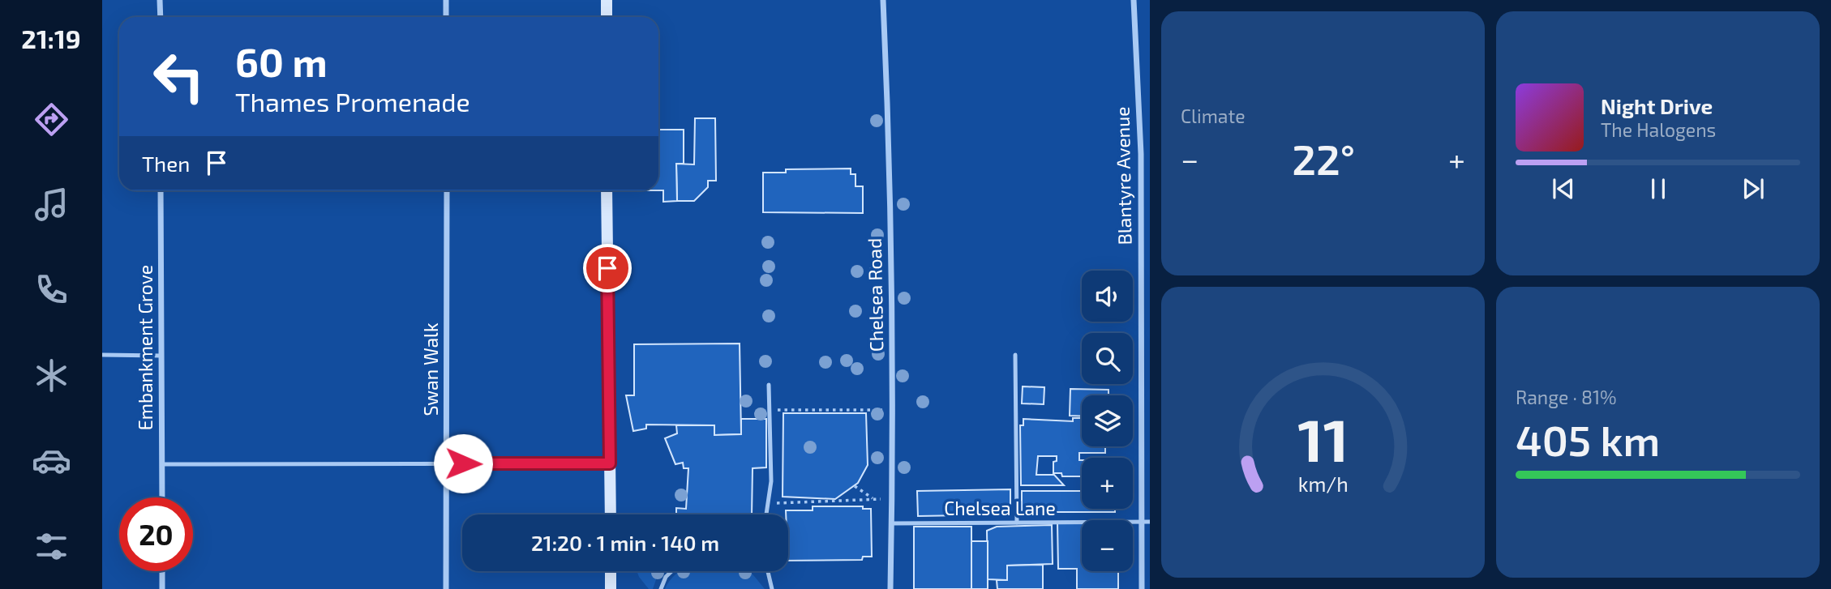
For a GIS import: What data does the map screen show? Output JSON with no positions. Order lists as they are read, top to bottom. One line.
{"streets":{"street":["Blantyre Avenue","Chelsea Road","Embankment Grove","Swan Walk"],"lane":["Chelsea Lane"]},"crossings":[["Blantyre Avenue","Chelsea Lane"],["Chelsea Road","Chelsea Lane"]],"page":{"tabs":"21:19","tile":["Climate",["Range · 81%","405 km"]],"turn":["60 m","Thames Promenade"],"song":["Night Drive","The Halogens"],"heat":["−","22°","+"],"then":"Then","map_buttons":["+","−"],"limit":"20","trip":"21:20 · 1 min · 140 m","gauge":["11","km/h"]}}
